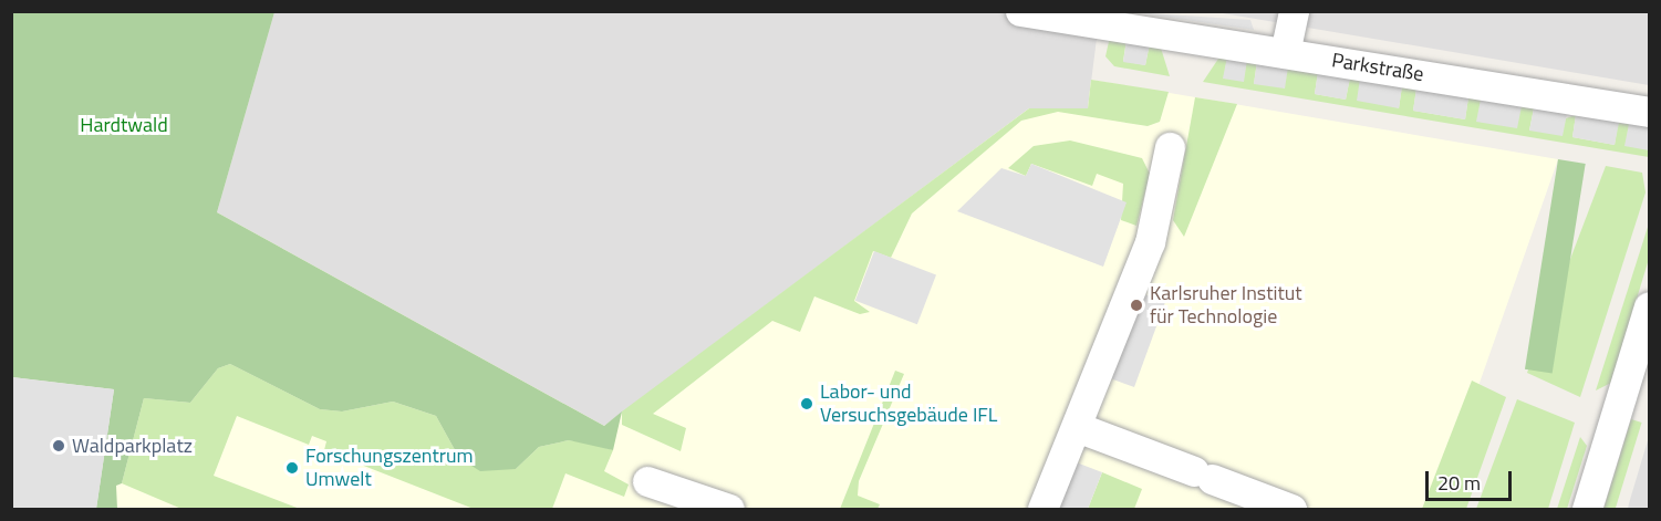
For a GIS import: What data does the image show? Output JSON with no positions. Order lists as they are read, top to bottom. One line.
{"streets":{"street":["Parkstraße"]},"parks":["Hardtwald"],"places":["Karlsruher Institut für Technologie","Labor- und Versuchsgebäude IFL","Waldparkplatz","Forschungszentrum Umwelt"],"scale_bar":"20 m"}
